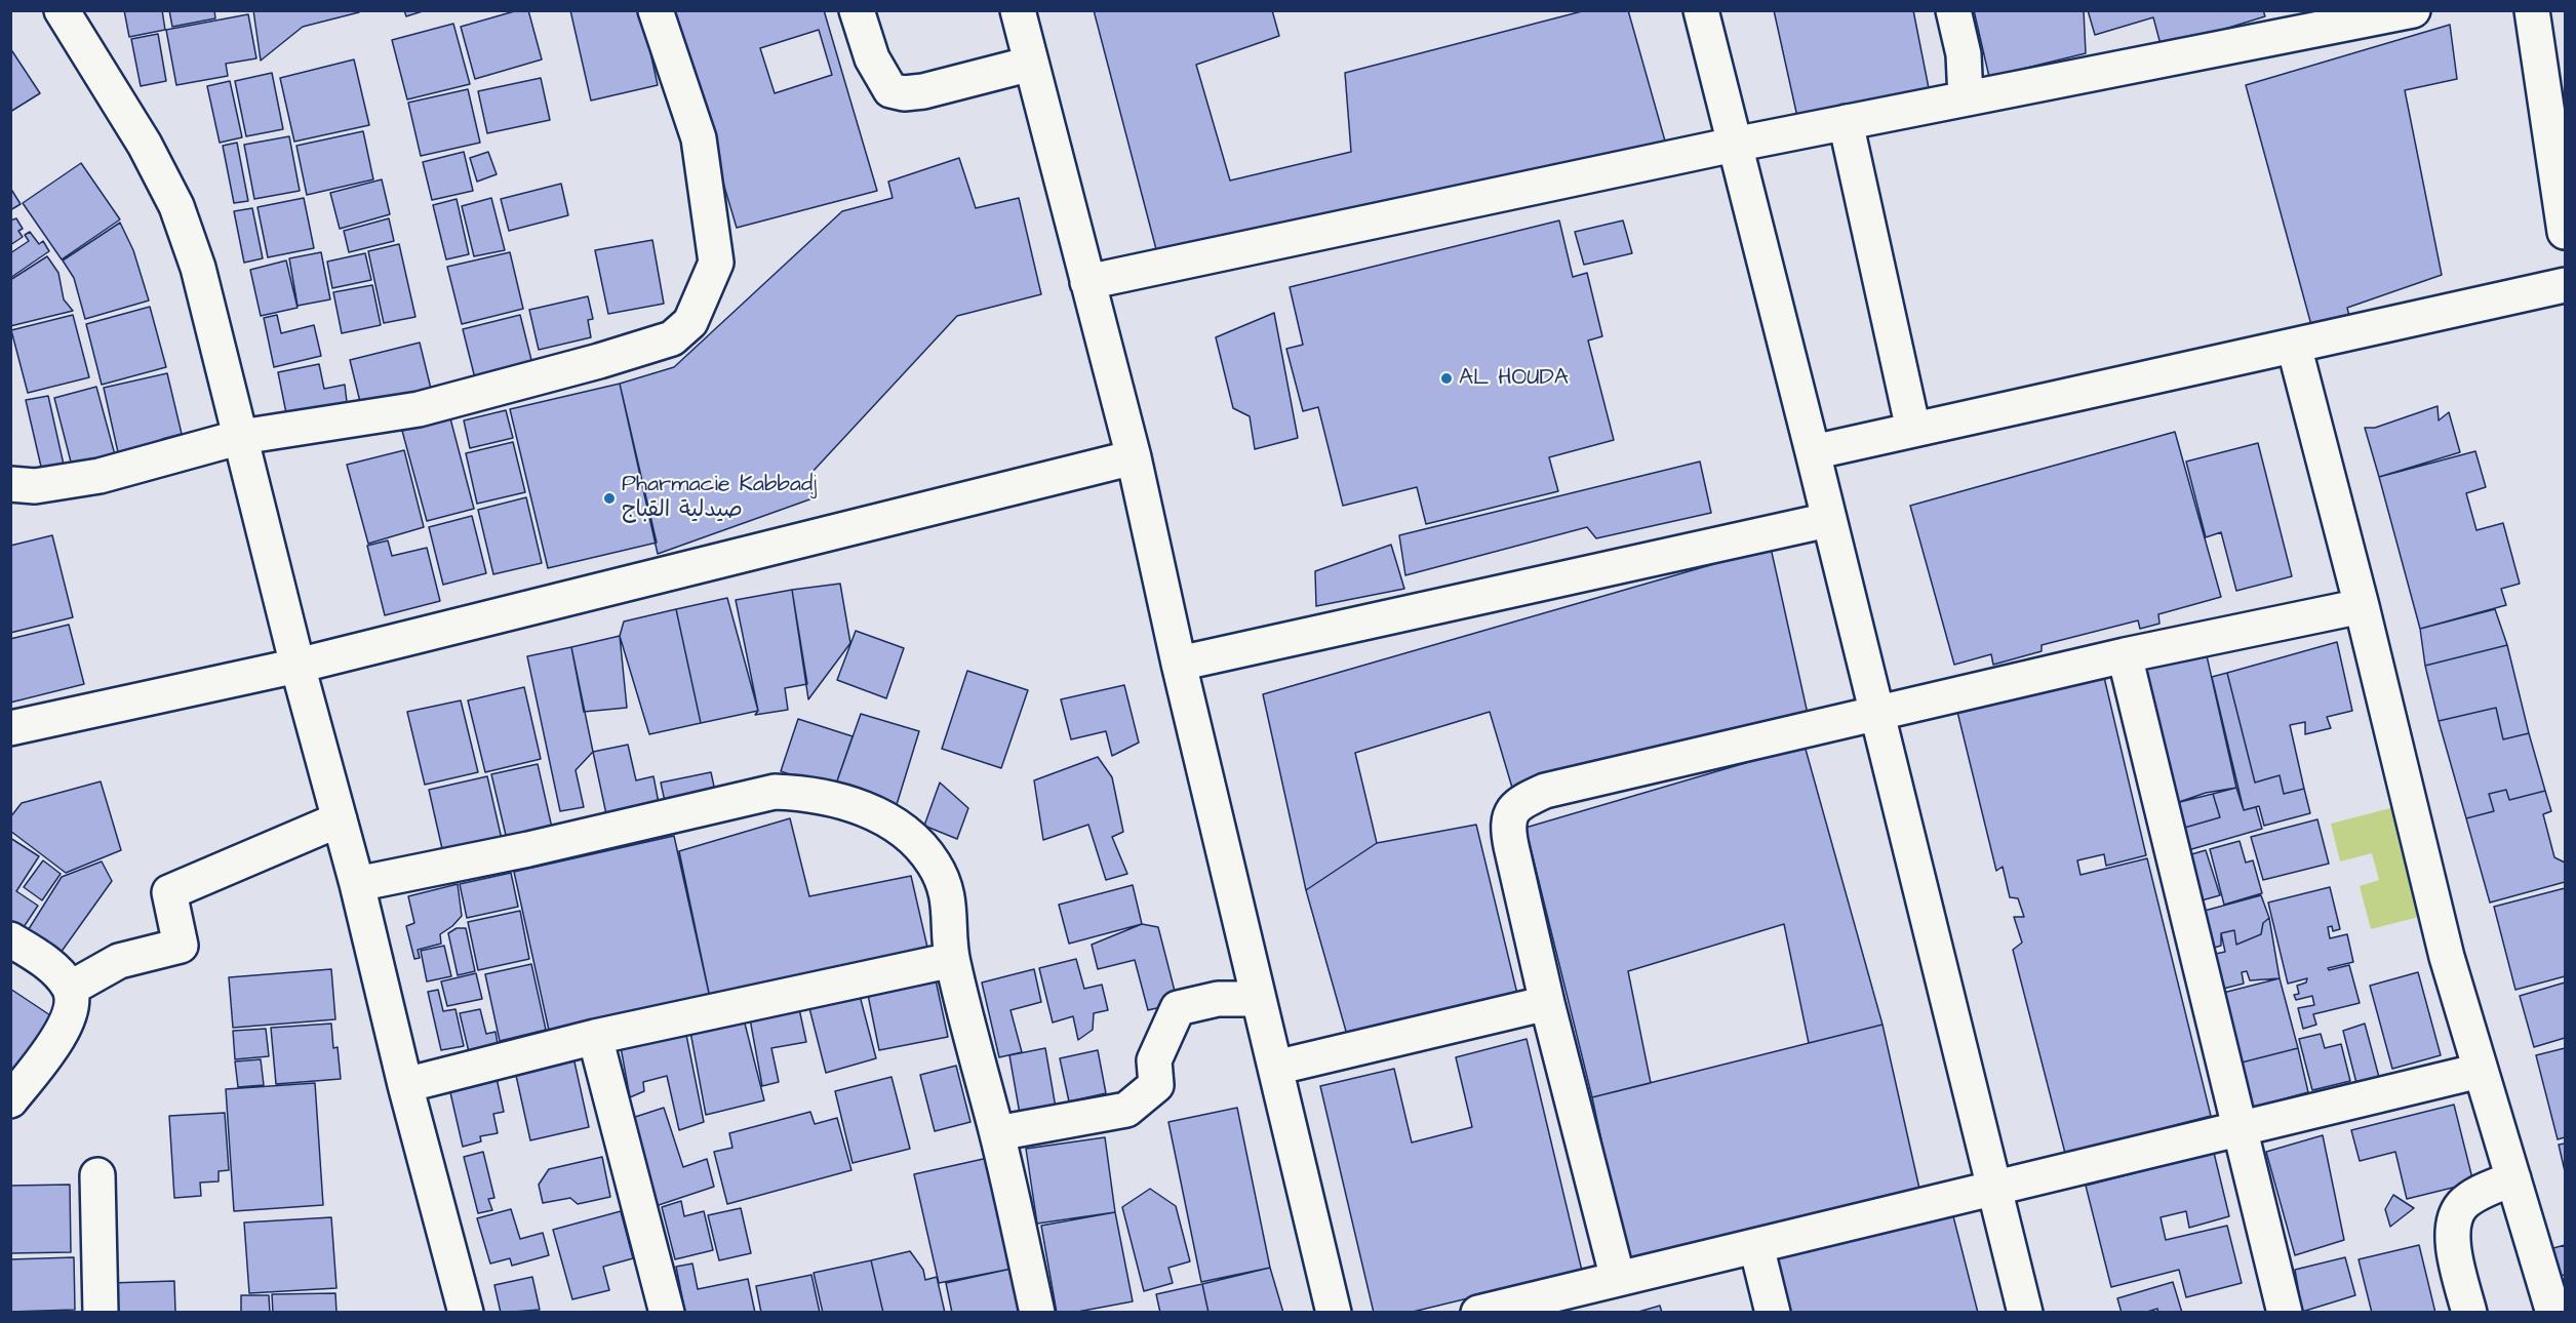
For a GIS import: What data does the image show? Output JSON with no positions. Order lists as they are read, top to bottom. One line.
{"places":["AL HOUDA","Pharmacie Kabbadj صيدلية القباج"]}
